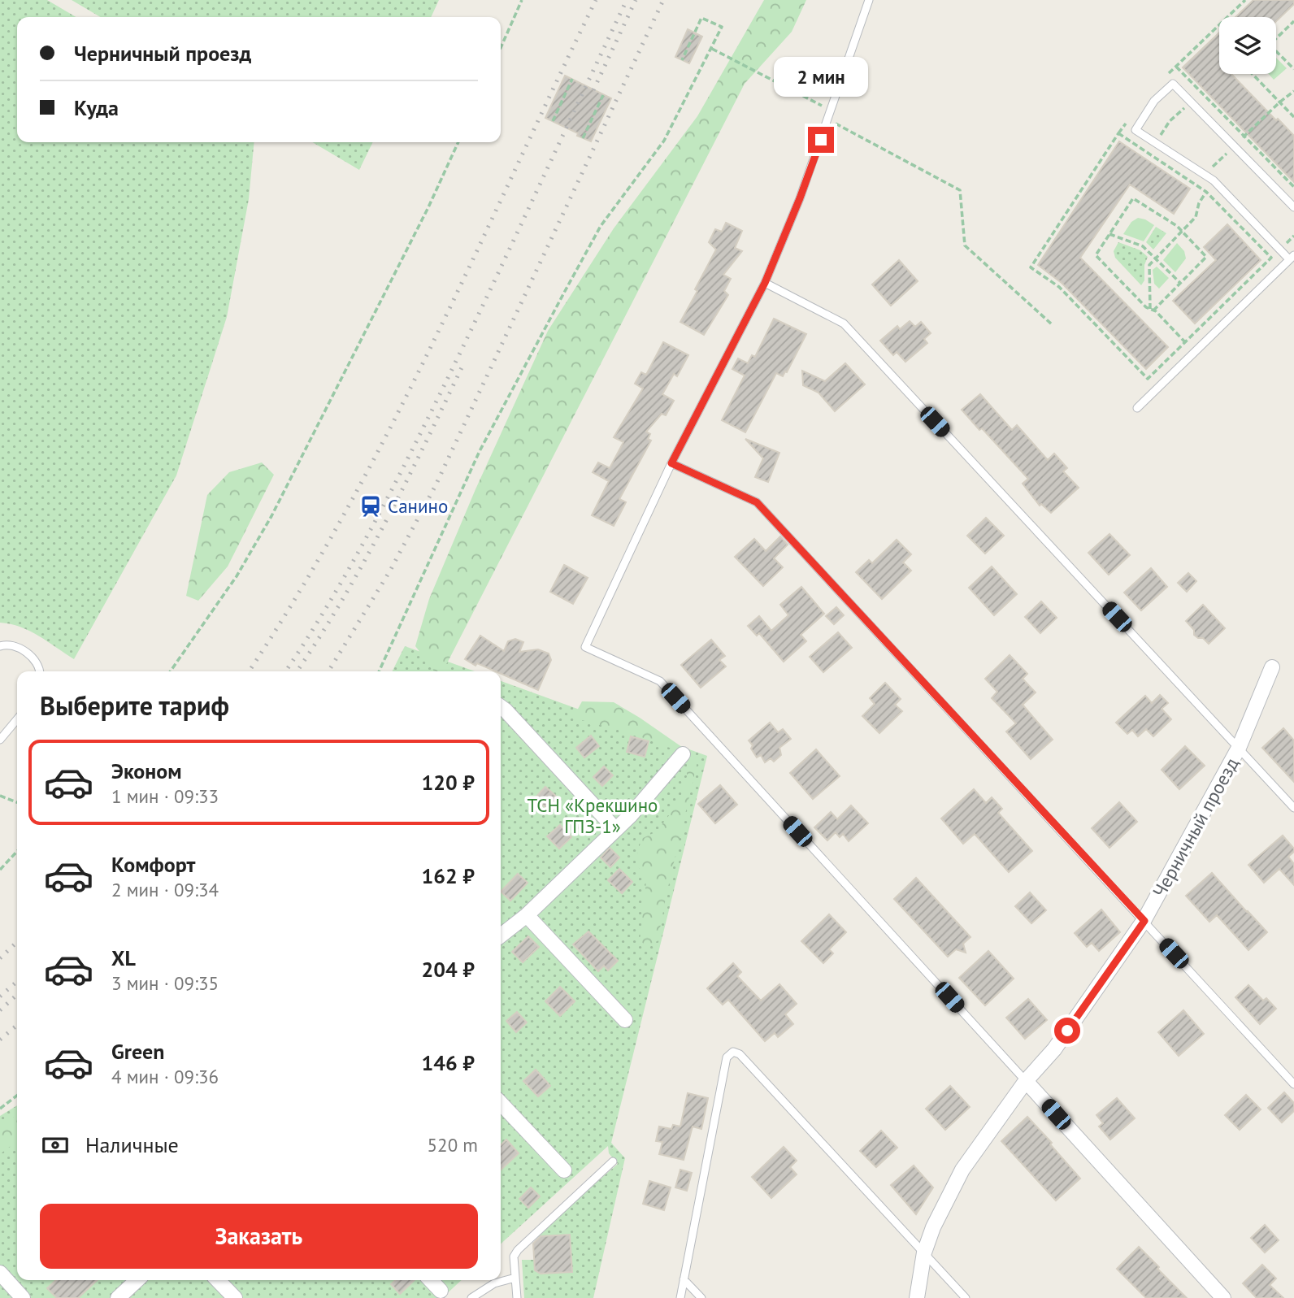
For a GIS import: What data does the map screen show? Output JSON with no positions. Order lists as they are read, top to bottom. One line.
{"streets":{"street":["Черничный проезд"]},"parks":["ТСН «Крекшино ГПЗ-1»"],"places":{"station":["Санино"]},"page":{"banner":["Черничный проезд","Куда"],"bubble":"2 мин","heading":"Выберите тариф","list":[{"name":"Эконом","note":"1 мин · 09:33","value":"120 ₽"},{"name":"Комфорт","note":"2 мин · 09:34","value":"162 ₽"},{"name":"XL","note":"3 мин · 09:35","value":"204 ₽"},{"name":"Green","note":"4 мин · 09:36","value":"146 ₽"}],"pay":["Наличные","520 m"],"buttons":"Заказать"}}
